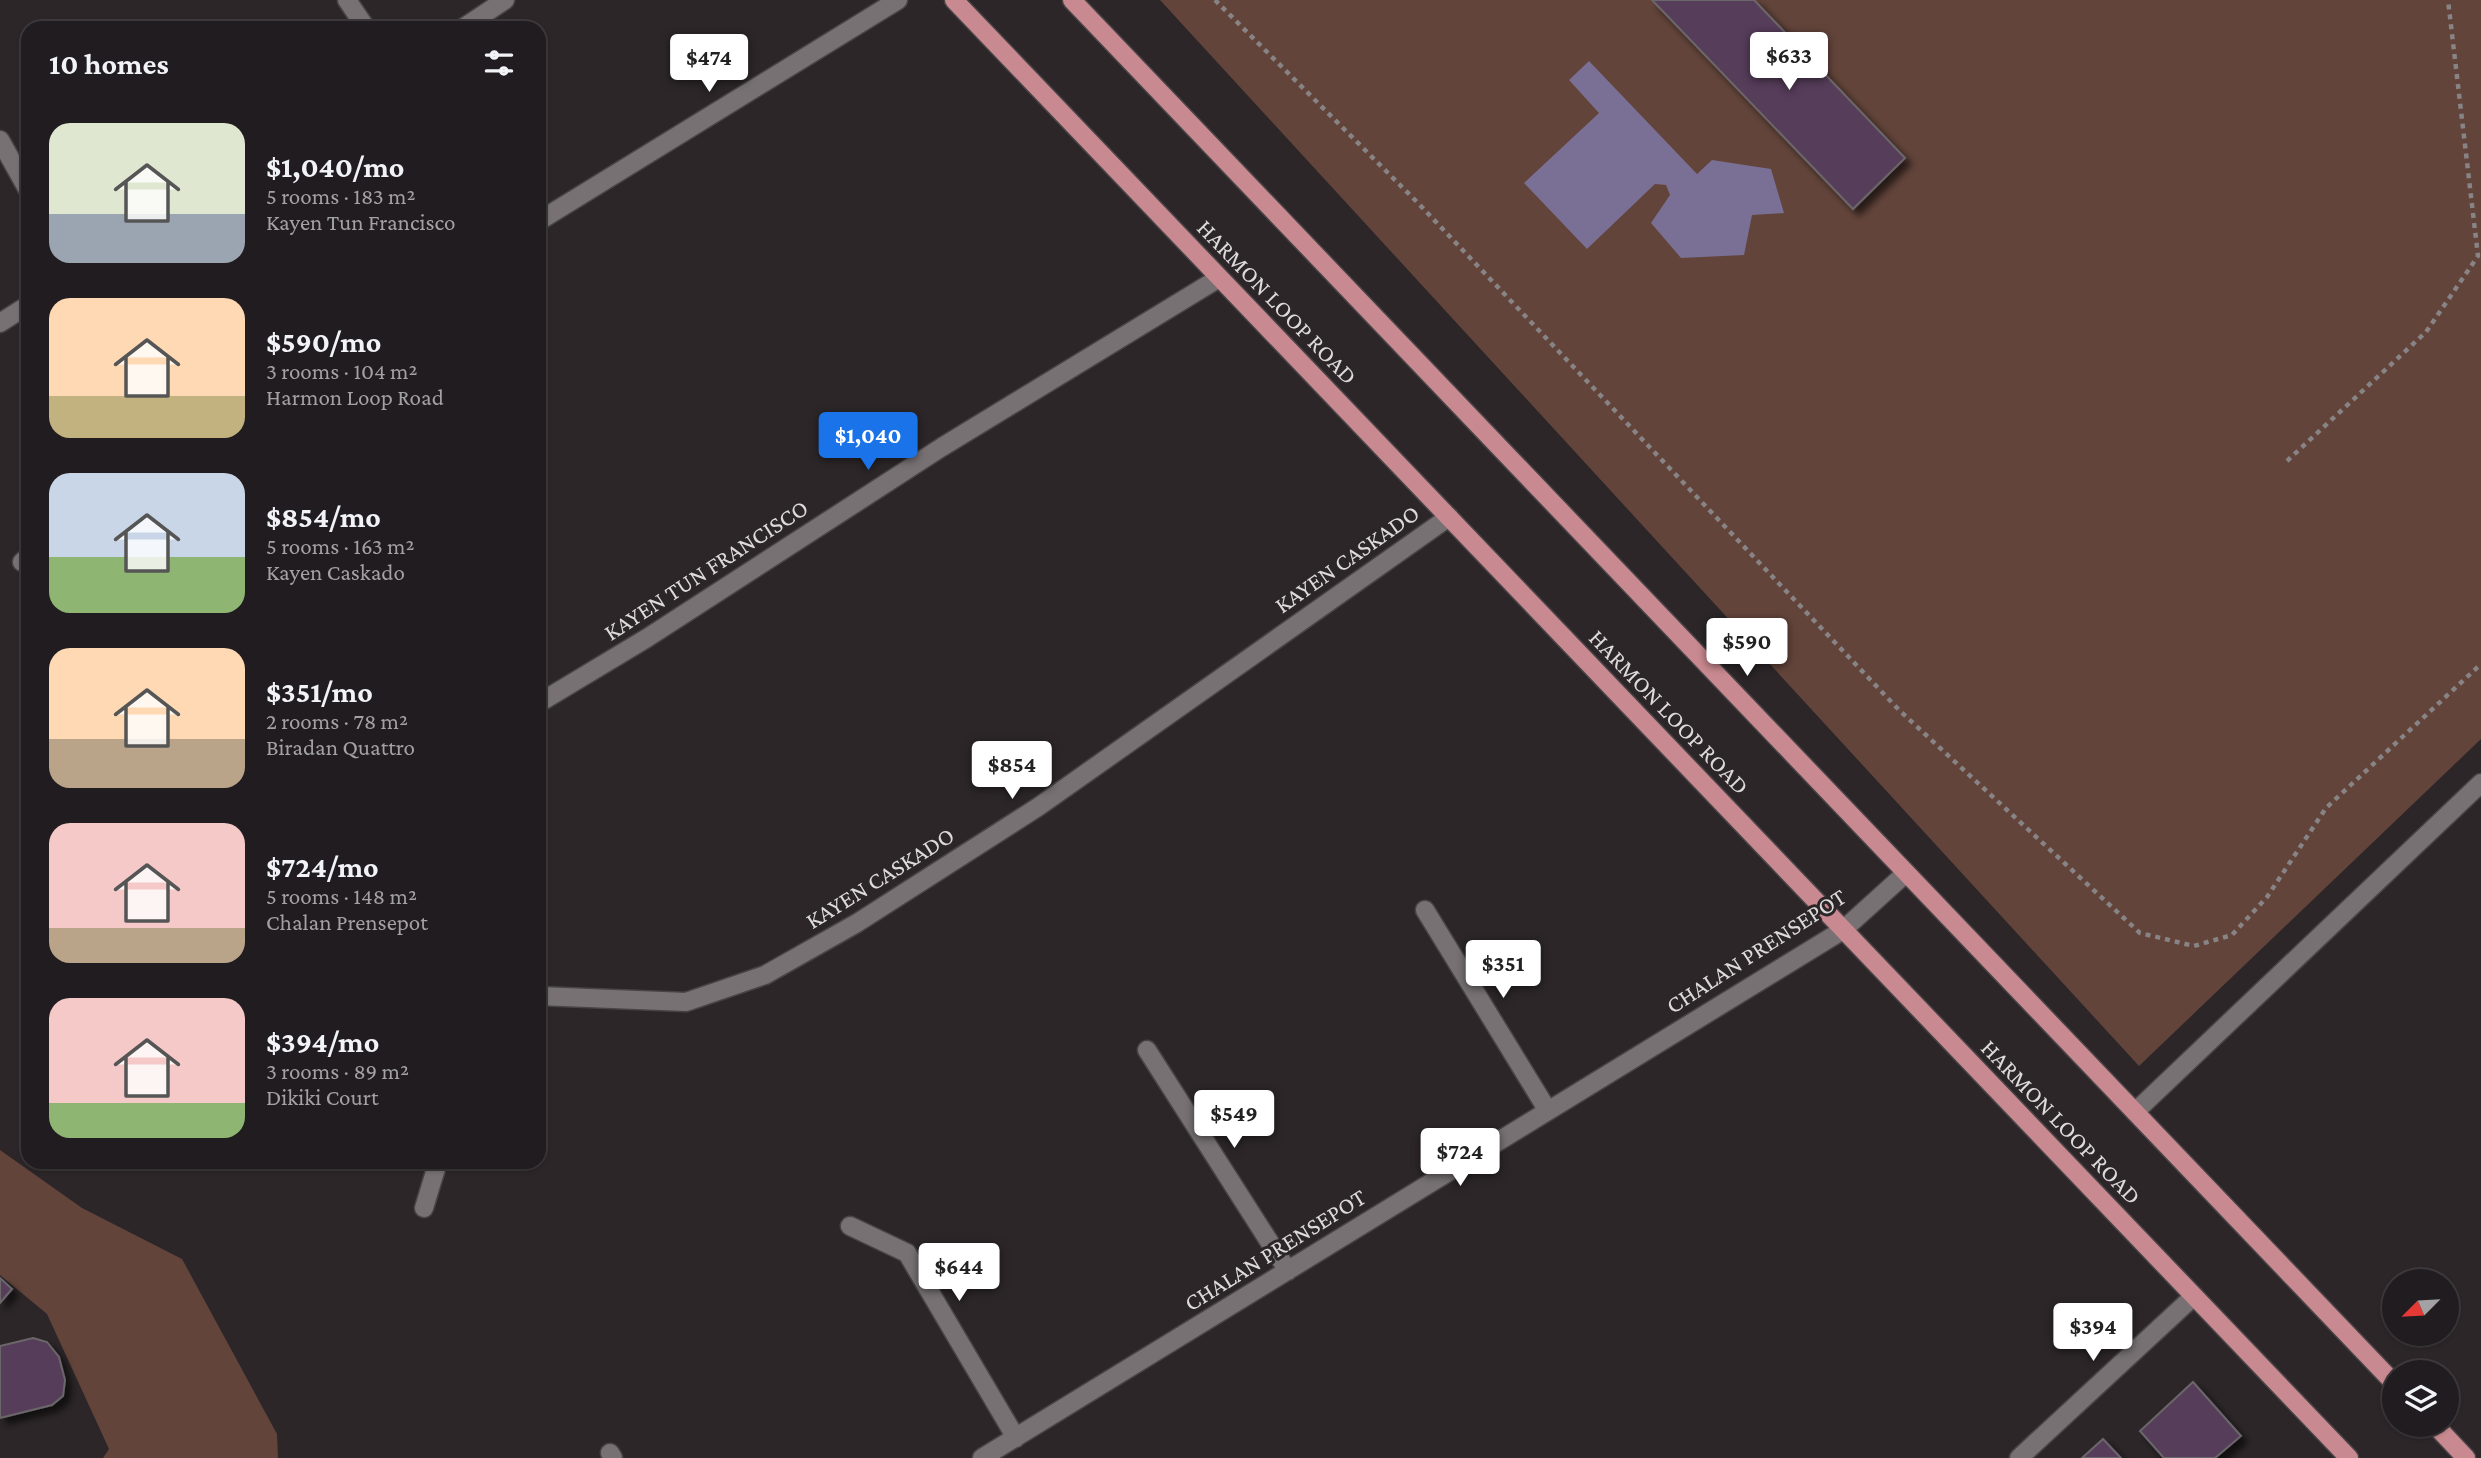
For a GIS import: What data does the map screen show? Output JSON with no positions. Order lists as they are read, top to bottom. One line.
{"streets":{"main road":["HARMON LOOP ROAD"],"street":["KAYEN CASKADO","KAYEN TUN FRANCISCO","CHALAN PRENSEPOT"]},"crossings":[["HARMON LOOP ROAD","KAYEN CASKADO"],["HARMON LOOP ROAD","KAYEN TUN FRANCISCO"],["HARMON LOOP ROAD","CHALAN PRENSEPOT"]],"north":"bottom left","page":{"heading":"10 homes","price":["$633","$474","$1,040","$590","$854","$351","$549","$724","$644","$394"],"list":[{"name":"$1,040/mo","note":"5 rooms · 183 m² · Kayen Tun Francisco"},{"name":"$590/mo","note":"3 rooms · 104 m² · Harmon Loop Road"},{"name":"$854/mo","note":"5 rooms · 163 m² · Kayen Caskado"},{"name":"$351/mo","note":"2 rooms · 78 m² · Biradan Quattro"},{"name":"$724/mo","note":"5 rooms · 148 m² · Chalan Prensepot"},{"name":"$394/mo","note":"3 rooms · 89 m² · Dikiki Court"}]}}
